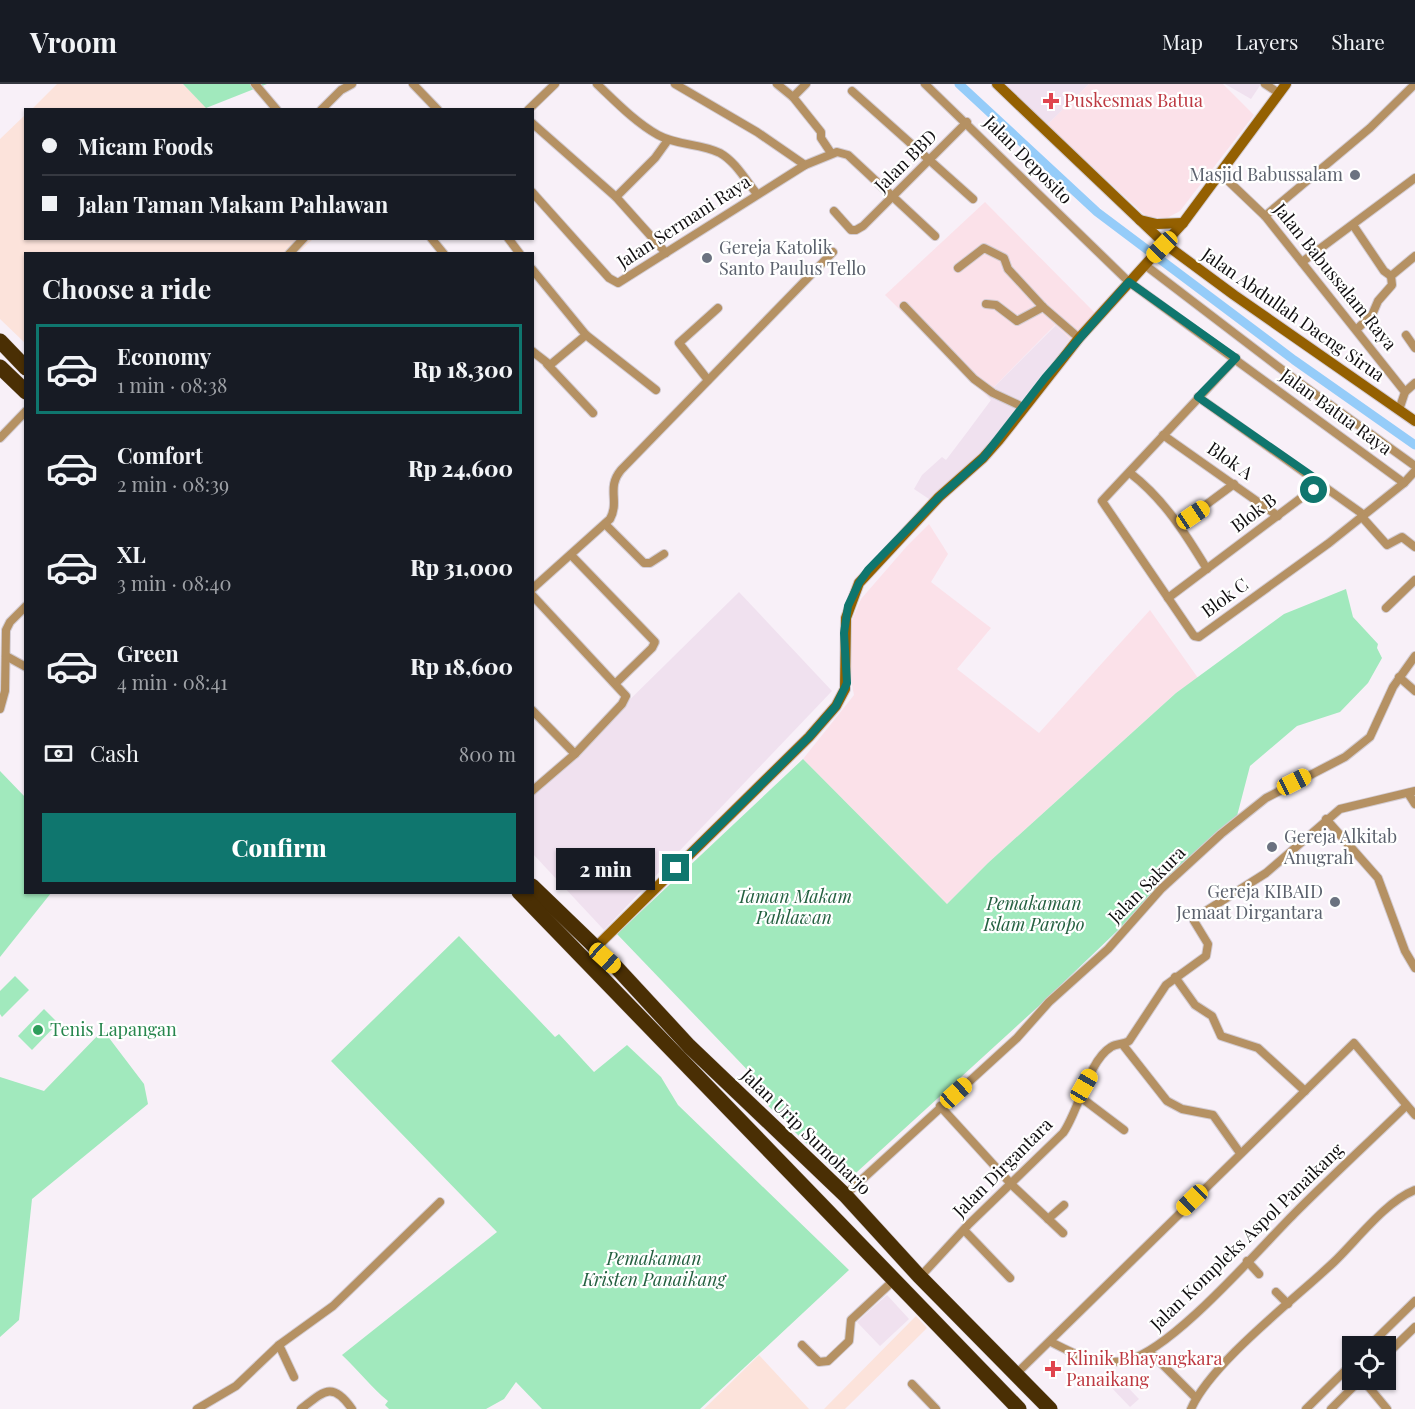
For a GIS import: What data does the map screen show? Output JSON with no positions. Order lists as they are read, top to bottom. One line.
{"streets":{"highway":["Jalan Urip Sumoharjo"],"main road":["Jalan Abdullah Daeng Sirua"],"street":["Jalan Deposito","Jalan BBD","Jalan Sermani Raya","Jalan Babussalam Raya","Jalan Batua Raya","Blok A","Blok B","Blok C","Jalan Sakura","Jalan Dirgantara","Jalan Kompleks Aspol Panaikang"]},"crossings":[["Jalan Deposito","Jalan BBD"],["Jalan Deposito","Jalan Batua Raya"],["Jalan BBD","Jalan Sermani Raya"],["Jalan Batua Raya","Blok C"],["Blok A","Blok B"],["Blok B","Blok C"],["Jalan Sakura","Jalan Urip Sumoharjo"],["Jalan Urip Sumoharjo","Jalan Dirgantara"]],"parks":["Taman Makam Pahlawan","Pemakaman Islam Paropo","Pemakaman Kristen Panaikang"],"places":{"health":["Puskesmas Batua","Klinik Bhayangkara Panaikang"],"other":["Masjid Babussalam","Gereja Katolik Santo Paulus Tello","Gereja Alkitab Anugrah","Gereja KIBAID Jemaat Dirgantara","Tenis Lapangan"]},"page":{"header":"Vroom","nav":["Map","Layers","Share"],"banner":["Micam Foods","Jalan Taman Makam Pahlawan"],"heading":"Choose a ride","list":[{"name":"Economy","note":"1 min · 08:38","value":"Rp 18,300"},{"name":"Comfort","note":"2 min · 08:39","value":"Rp 24,600"},{"name":"XL","note":"3 min · 08:40","value":"Rp 31,000"},{"name":"Green","note":"4 min · 08:41","value":"Rp 18,600"}],"pay":["Cash","800 m"],"buttons":"Confirm","bubble":"2 min"}}
